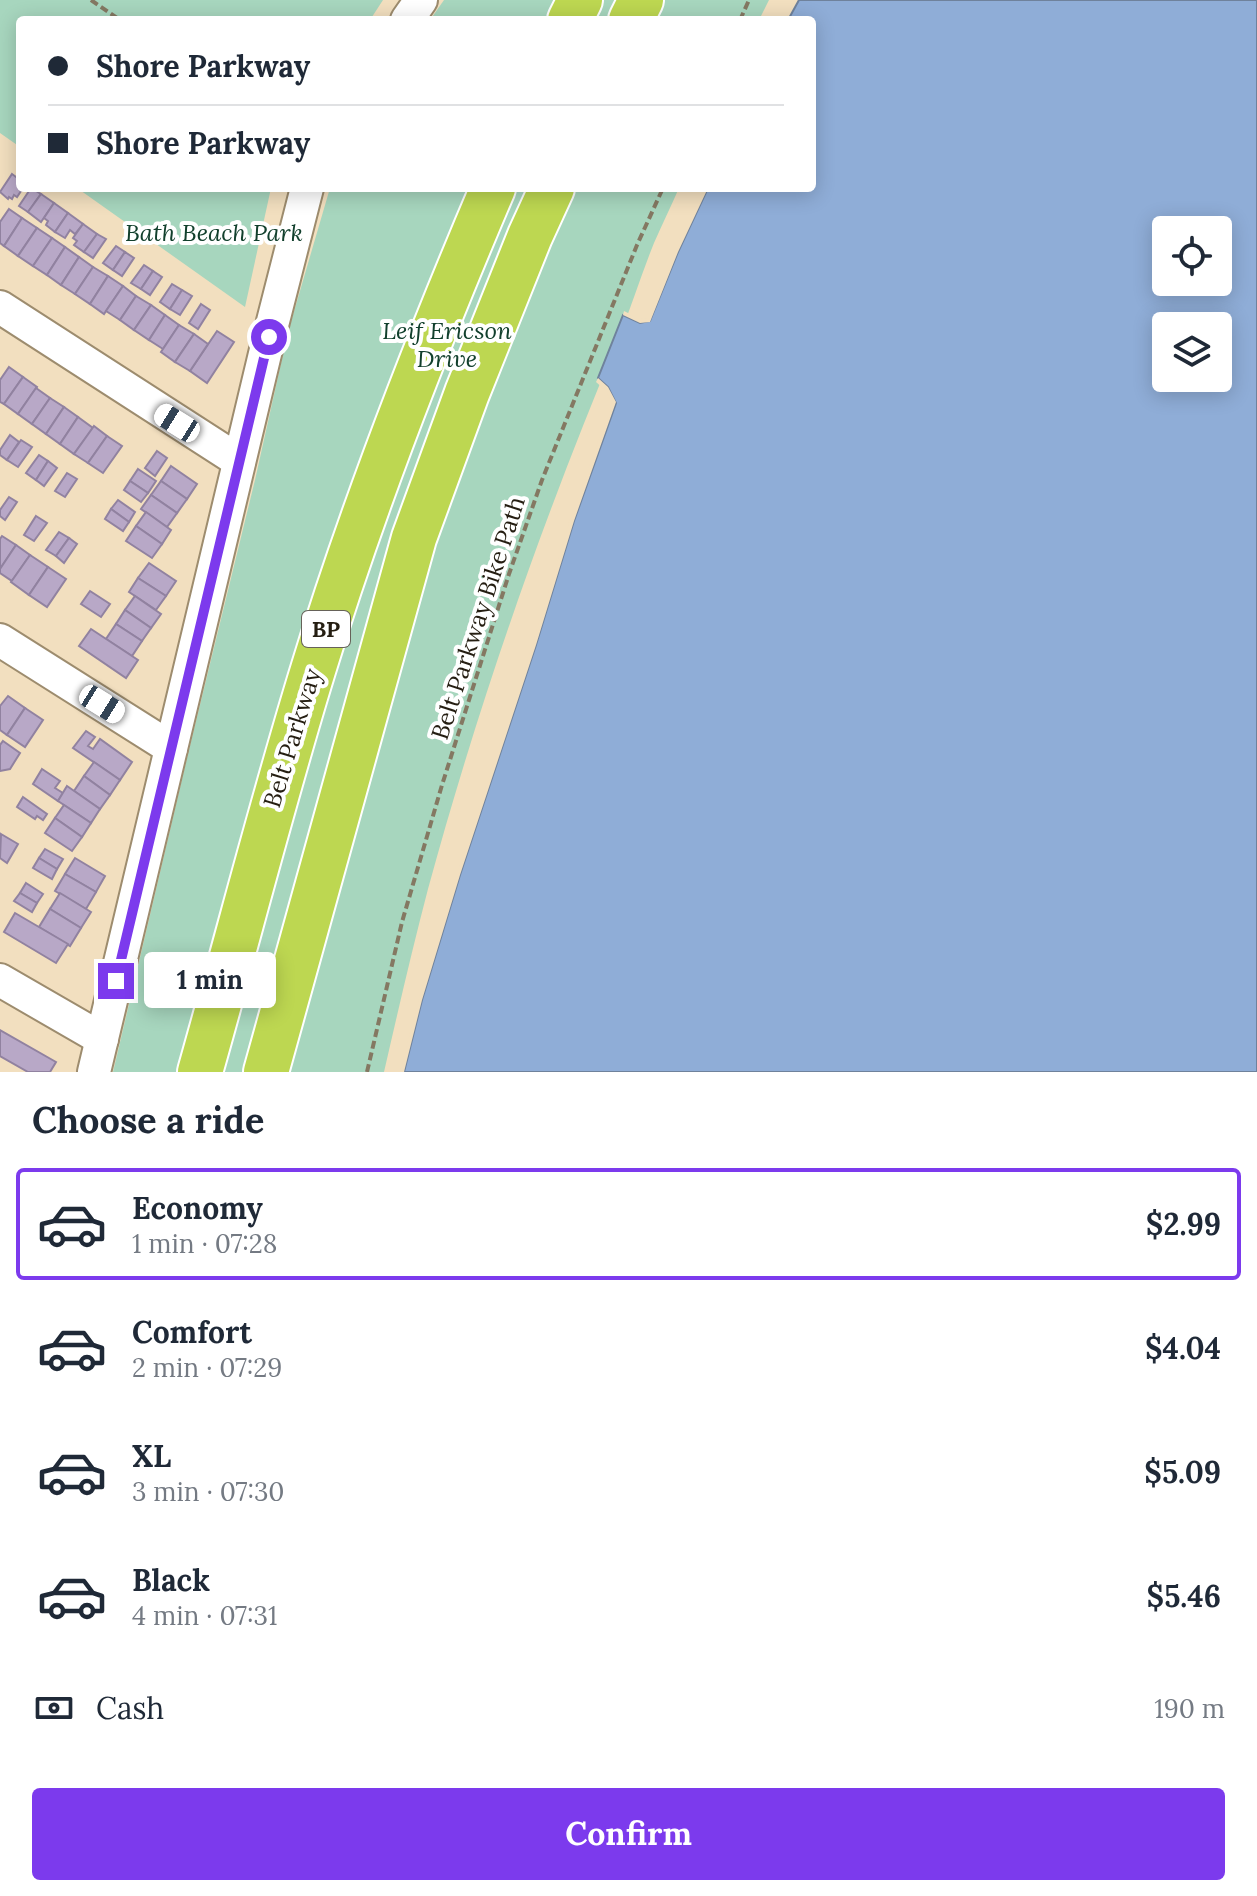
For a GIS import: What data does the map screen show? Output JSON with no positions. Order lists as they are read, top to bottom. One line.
{"streets":{"highway":["BP","Belt Parkway"],"path":["Belt Parkway Bike Path"]},"parks":["Bath Beach Park","Leif Ericson Drive"],"page":{"banner":["Shore Parkway","Shore Parkway"],"bubble":"1 min","heading":"Choose a ride","list":[{"name":"Economy","note":"1 min · 07:28","value":"$2.99"},{"name":"Comfort","note":"2 min · 07:29","value":"$4.04"},{"name":"XL","note":"3 min · 07:30","value":"$5.09"},{"name":"Black","note":"4 min · 07:31","value":"$5.46"}],"pay":["Cash","190 m"],"buttons":"Confirm"}}
